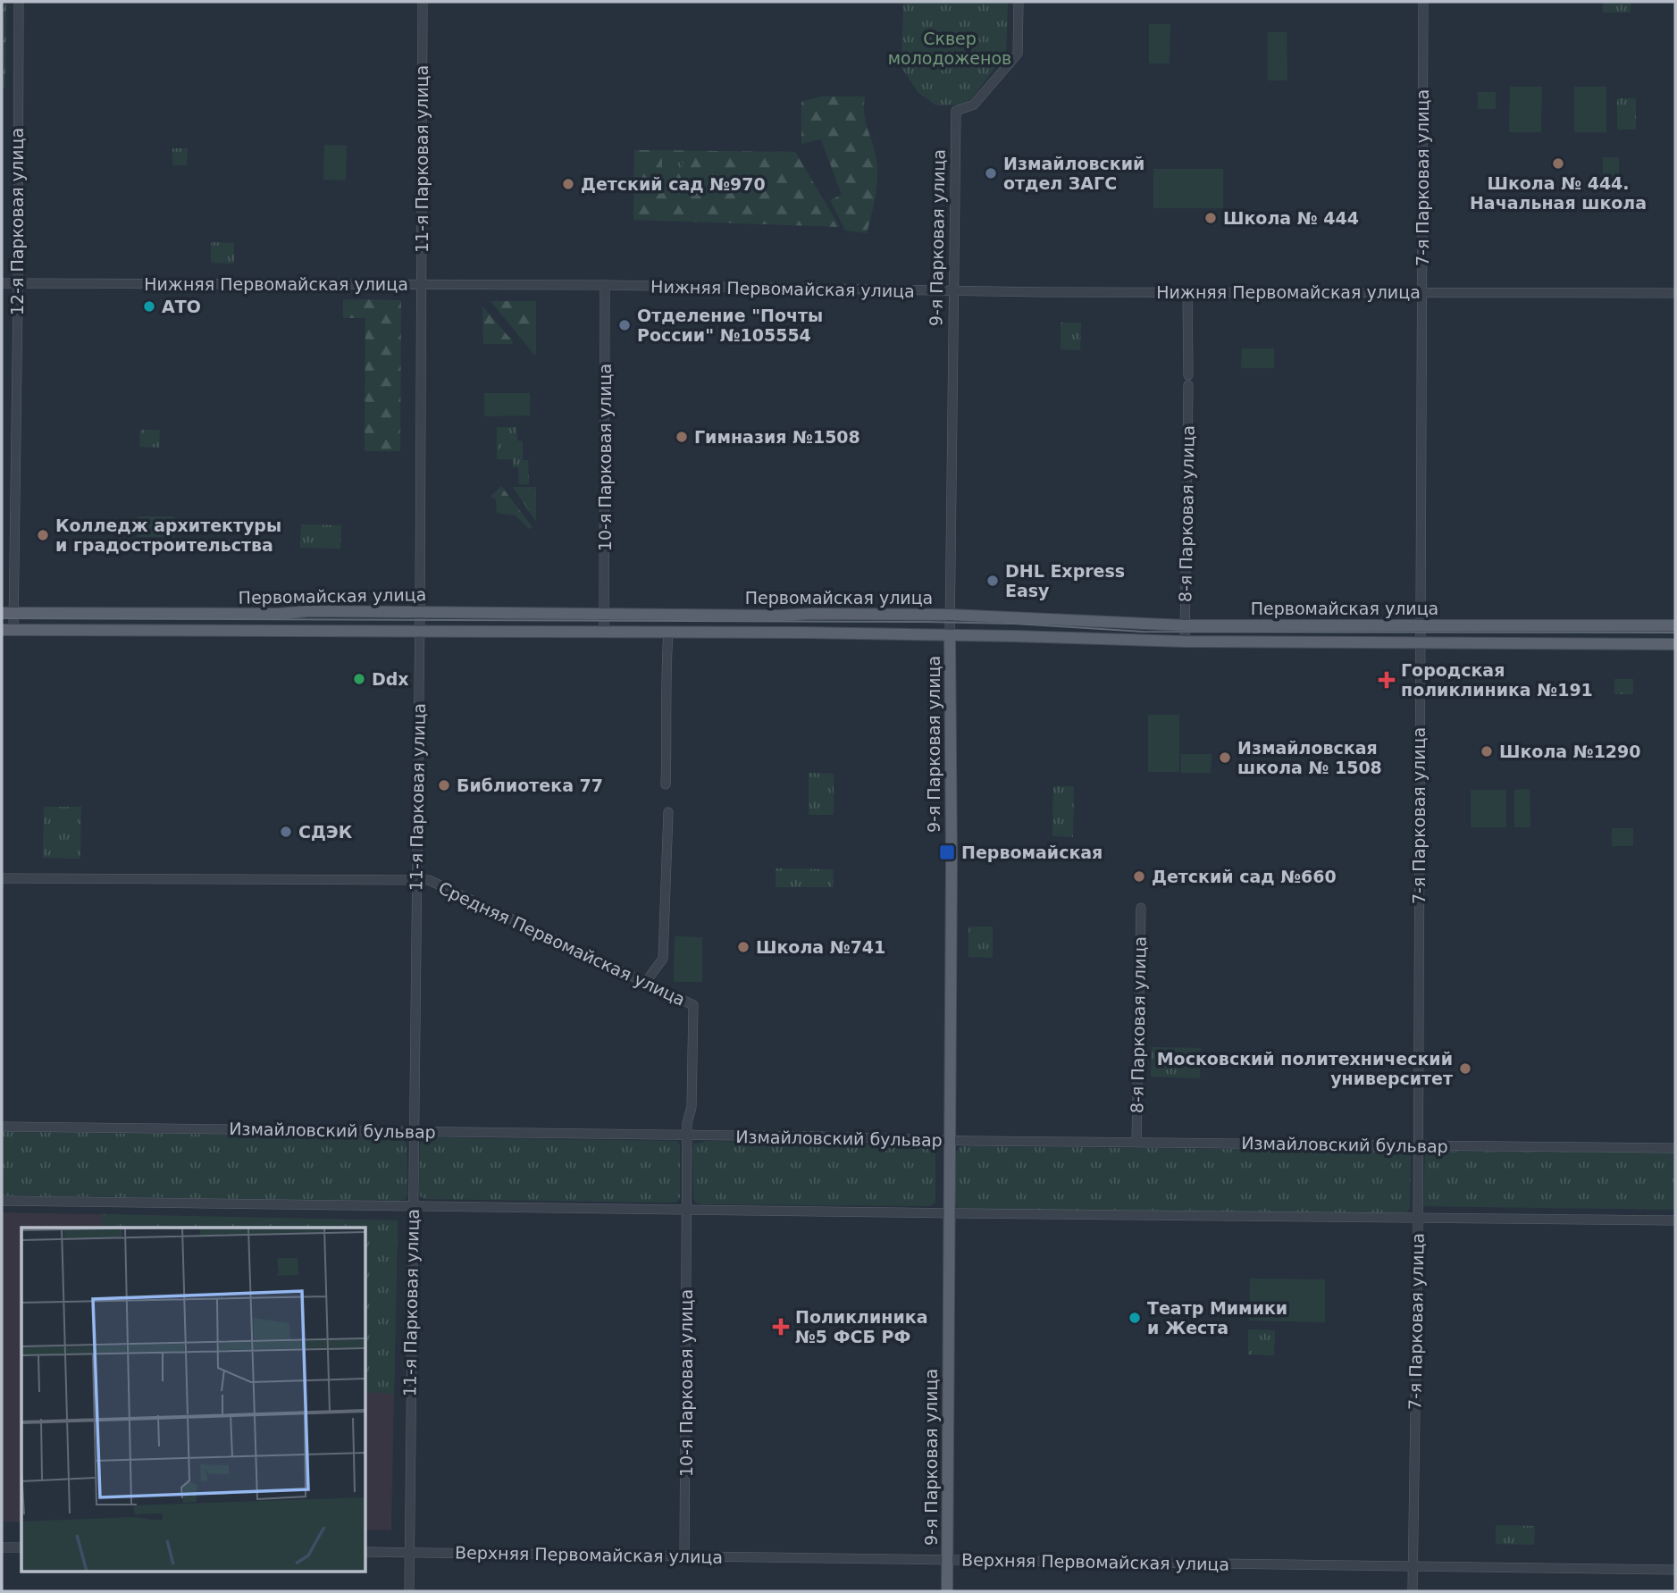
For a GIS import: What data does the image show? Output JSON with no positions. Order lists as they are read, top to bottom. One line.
{"streets":{"main road":["9-я Парковая улица","Первомайская улица"],"street":["11-я Парковая улица","7-я Парковая улица","12-я Парковая улица","Нижняя Первомайская улица","10-я Парковая улица","8-я Парковая улица","Средняя Первомайская улица","Измайловский бульвар","Верхняя Первомайская улица"]},"crossings":[["11-я Парковая улица","Нижняя Первомайская улица"],["11-я Парковая улица","Первомайская улица"],["11-я Парковая улица","Средняя Первомайская улица"],["11-я Парковая улица","Измайловский бульвар"],["11-я Парковая улица","Верхняя Первомайская улица"],["7-я Парковая улица","Нижняя Первомайская улица"],["7-я Парковая улица","Первомайская улица"],["7-я Парковая улица","Измайловский бульвар"],["7-я Парковая улица","Верхняя Первомайская улица"],["12-я Парковая улица","Нижняя Первомайская улица"],["12-я Парковая улица","Первомайская улица"],["9-я Парковая улица","Нижняя Первомайская улица"],["9-я Парковая улица","Первомайская улица"],["9-я Парковая улица","Измайловский бульвар"],["9-я Парковая улица","Верхняя Первомайская улица"],["Нижняя Первомайская улица","10-я Парковая улица"],["Нижняя Первомайская улица","8-я Парковая улица"],["10-я Парковая улица","Первомайская улица"],["10-я Парковая улица","Средняя Первомайская улица"],["10-я Парковая улица","Верхняя Первомайская улица"],["8-я Парковая улица","Первомайская улица"],["8-я Парковая улица","Измайловский бульвар"],["Средняя Первомайская улица","Измайловский бульвар"]],"parks":["Сквер молодоженов"],"places":{"other":["Школа № 444. Начальная школа","Измайловский отдел ЗАГС","Детский сад №970","Школа № 444","АТО","Отделение \"Почты России\" №105554","Гимназия №1508","Колледж архитектуры и градостроительства","DHL Express Easy","Ddx","Школа №1290","Измайловская школа № 1508","Библиотека 77","СДЭК","Детский сад №660","Школа №741","Московский политехнический университет","Театр Мимики и Жеста"],"health":["Городская поликлиника №191","Поликлиника №5 ФСБ РФ"],"transit":["Первомайская"]}}
